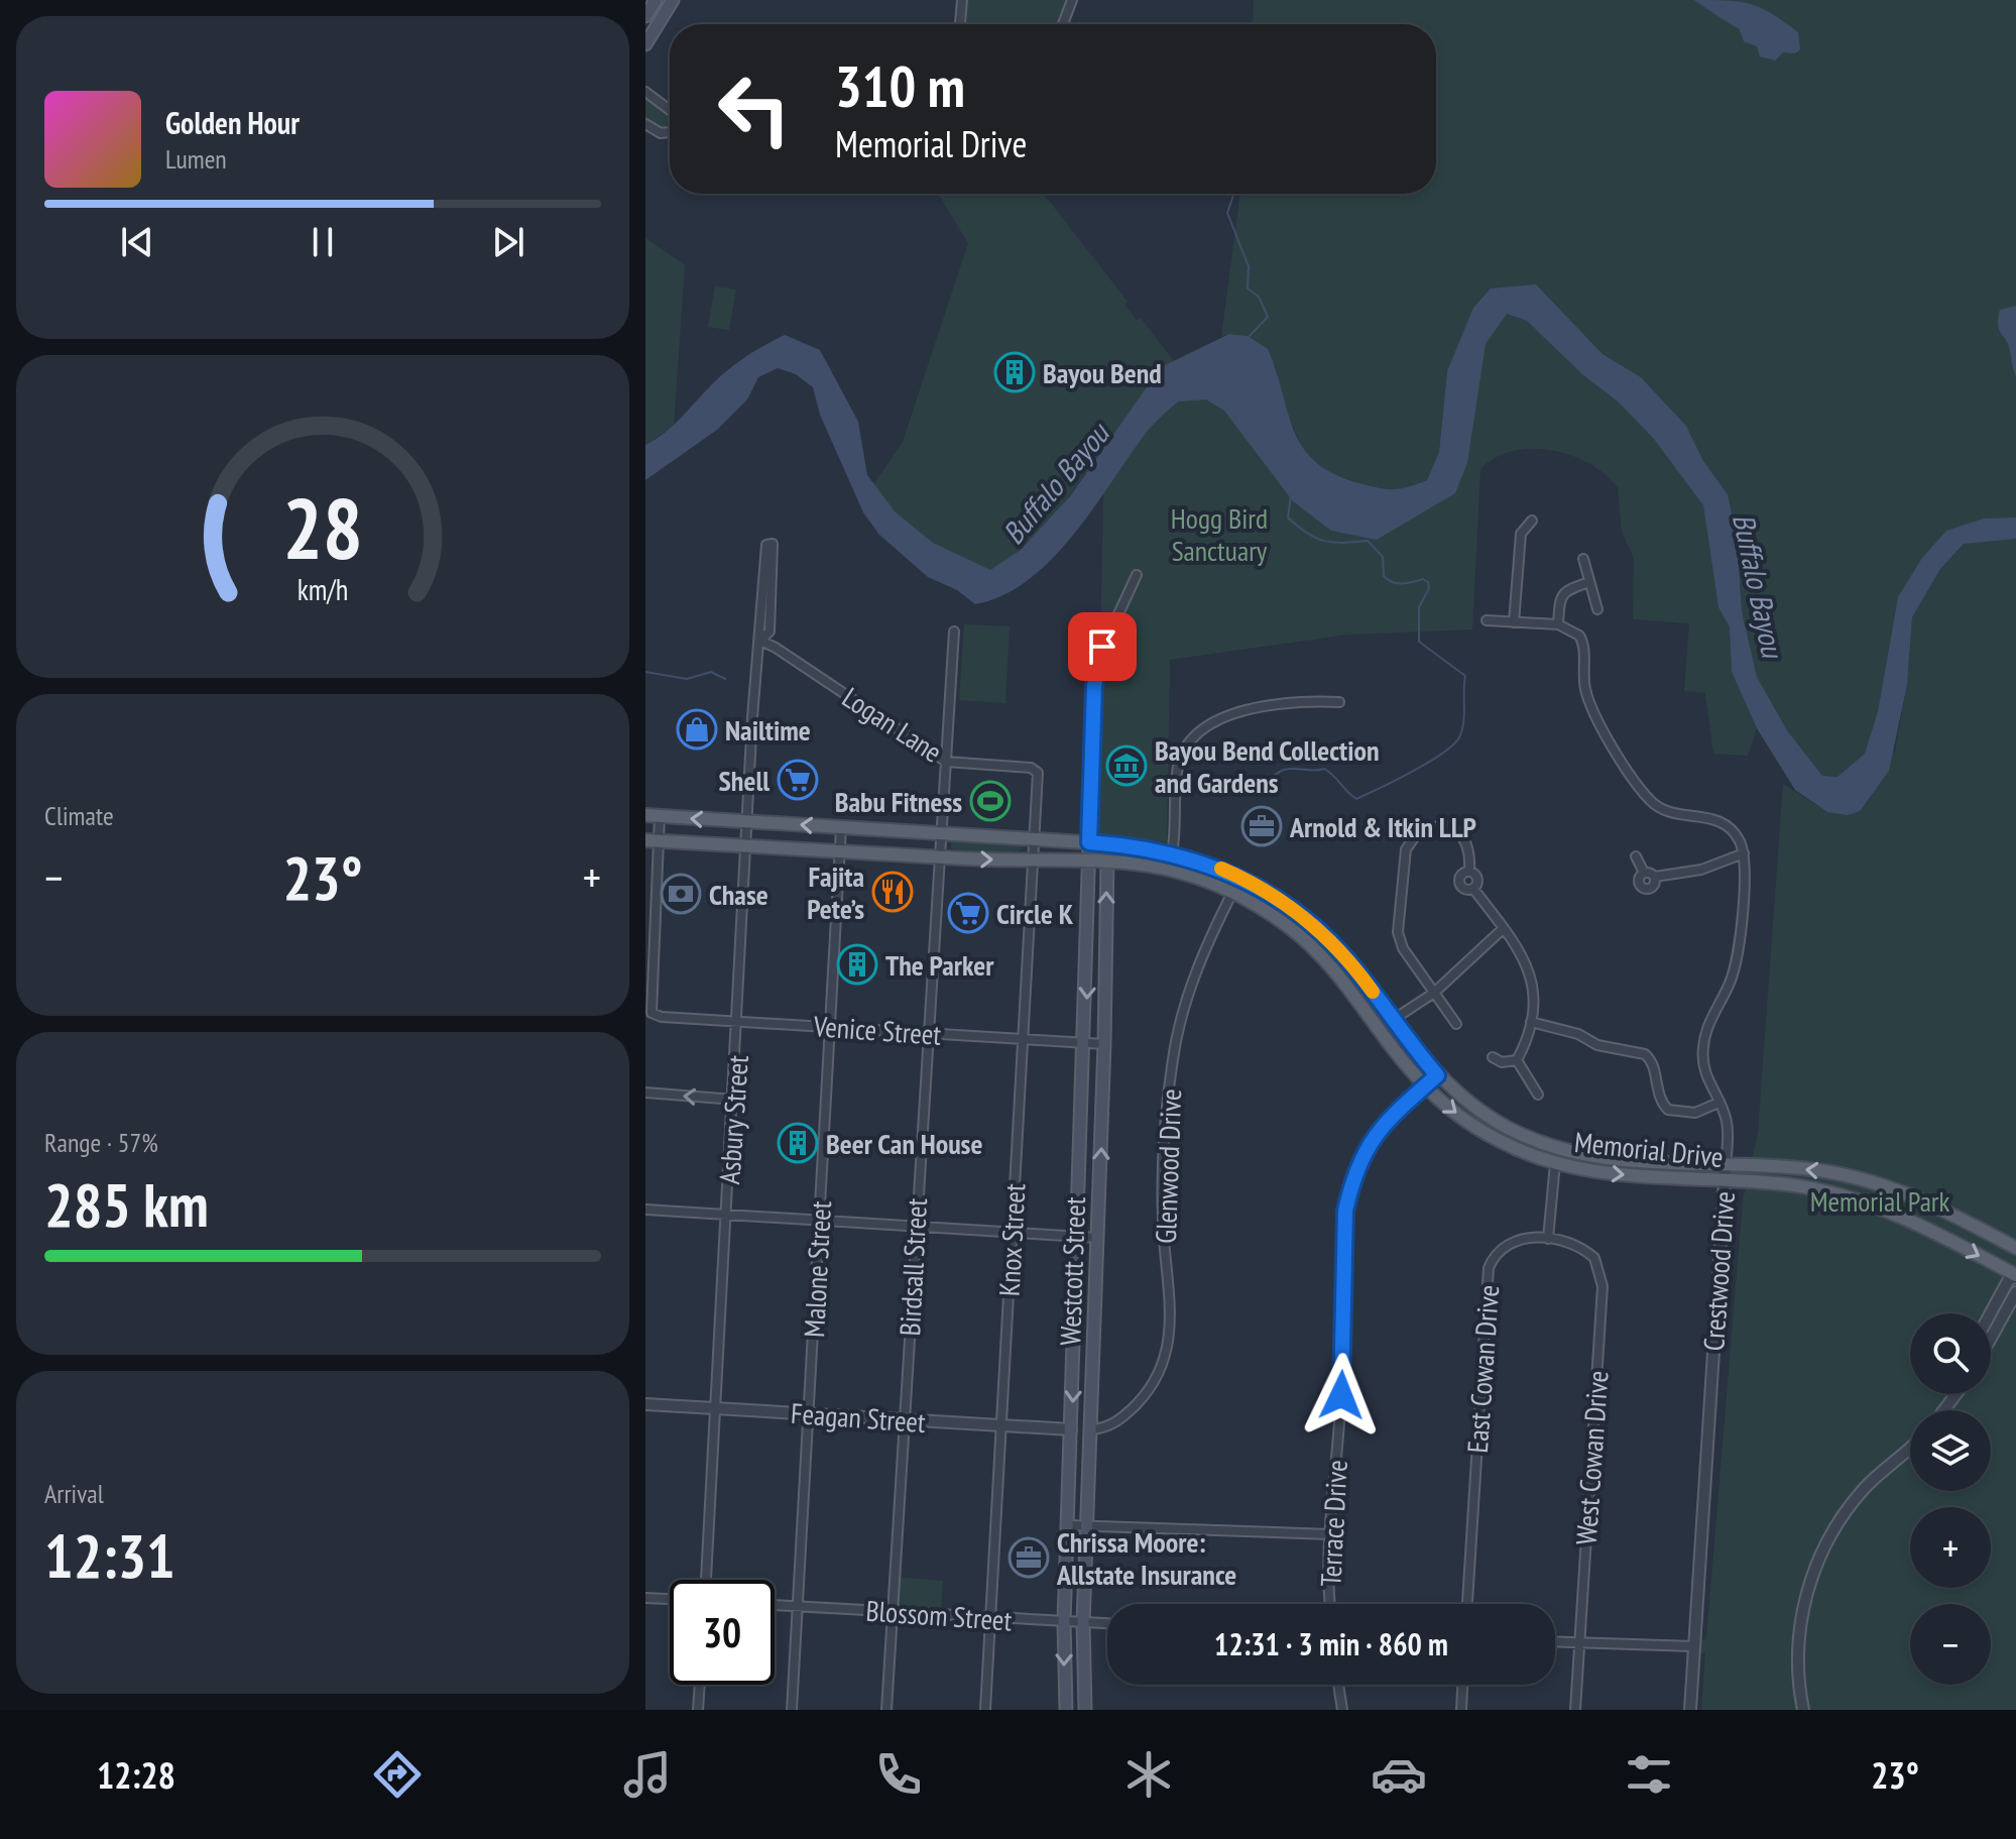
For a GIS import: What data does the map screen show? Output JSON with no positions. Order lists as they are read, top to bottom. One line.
{"streets":{"main road":["Memorial Drive","Westcott Street"],"street":["Logan Lane","Venice Street","Asbury Street","Glenwood Drive","Knox Street","Birdsall Street","Malone Street","Crestwood Drive","East Cowan Drive","Feagan Street","West Cowan Drive","Terrace Drive","Blossom Street"]},"crossings":[["Logan Lane","Asbury Street"],["Logan Lane","Knox Street"],["Logan Lane","Birdsall Street"],["Venice Street","Asbury Street"],["Venice Street","Memorial Drive"],["Venice Street","Knox Street"],["Venice Street","Birdsall Street"],["Venice Street","Malone Street"],["Venice Street","Westcott Street"],["Asbury Street","Memorial Drive"],["Asbury Street","Feagan Street"],["Memorial Drive","Glenwood Drive"],["Memorial Drive","Knox Street"],["Memorial Drive","Birdsall Street"],["Memorial Drive","Malone Street"],["Memorial Drive","Westcott Street"],["Memorial Drive","Crestwood Drive"],["Memorial Drive","Terrace Drive"],["Glenwood Drive","Westcott Street"],["Knox Street","Feagan Street"],["Knox Street","Blossom Street"],["Birdsall Street","Feagan Street"],["Birdsall Street","Blossom Street"],["Malone Street","Feagan Street"],["Malone Street","Blossom Street"],["Westcott Street","Feagan Street"],["Westcott Street","Blossom Street"],["East Cowan Drive","West Cowan Drive"]],"water":["Buffalo Bayou"],"parks":["Hogg Bird Sanctuary","Memorial Park"],"places":{"building":["Bayou Bend","The Parker","Beer Can House"],"shop":["Nailtime"],"museum":["Bayou Bend Collection and Gardens"],"supermarket":["Shell","Circle K"],"sports":["Babu Fitness"],"office":["Arnold & Itkin LLP","Chrissa Moore: Allstate Insurance"],"restaurant":["Fajita Pete’s"],"bank":["Chase"]},"page":{"turn":["310 m","Memorial Drive"],"song":["Golden Hour","Lumen"],"tile":["Climate",["Range · 57%","285 km"],["Arrival","12:31"]],"heat":["−","23°","+"],"map_buttons":["+","−"],"limit":"30","trip":"12:31 · 3 min · 860 m","tabs":["12:28","23°"],"gauge":["28","km/h"]}}
